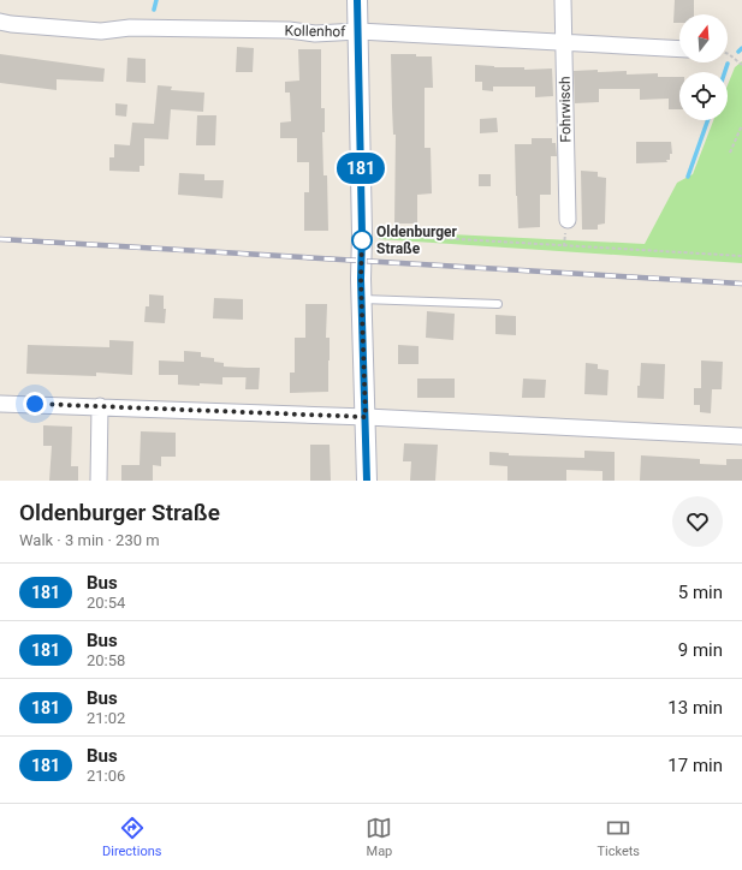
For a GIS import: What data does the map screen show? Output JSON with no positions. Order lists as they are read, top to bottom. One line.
{"streets":{"street":["Kollenhof","Fohrwisch"]},"crossings":[["Kollenhof","Fohrwisch"]],"places":["Oldenburger Straße"],"lines":["bus line 181"],"north":"top","page":{"on_map":"181","heading":["Oldenburger Straße","Walk · 3 min · 230 m"],"list":[{"mark":"181","name":"Bus","note":"20:54","value":"5 min"},{"mark":"181","name":"Bus","note":"20:58","value":"9 min"},{"mark":"181","name":"Bus","note":"21:02","value":"13 min"},{"mark":"181","name":"Bus","note":"21:06","value":"17 min"}],"tabs":["Directions","Map","Tickets"]}}
